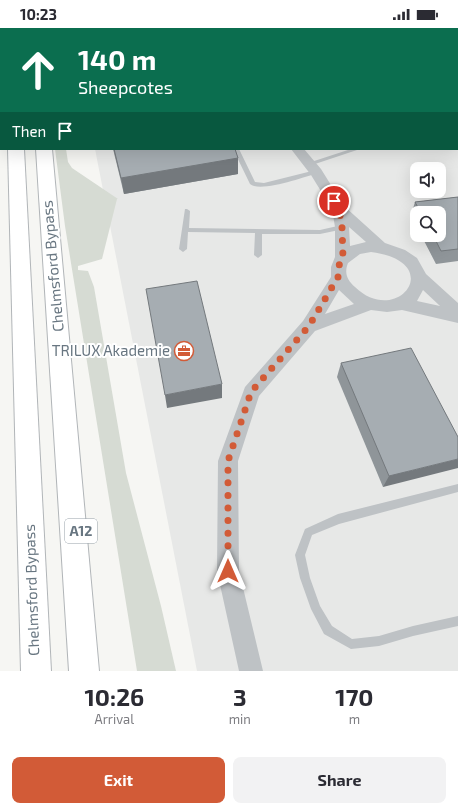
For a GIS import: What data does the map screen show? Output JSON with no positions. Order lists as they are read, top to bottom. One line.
{"streets":{"highway":["Chelmsford Bypass","A12"]},"crossings":[["Chelmsford Bypass","A12"]],"places":{"office":["TRILUX Akademie"]},"page":{"status":"10:23","turn":["140 m","Sheepcotes"],"then":"Then","eta":["10:26","Arrival","3","min","170","m"],"buttons":["Exit","Share"]}}
